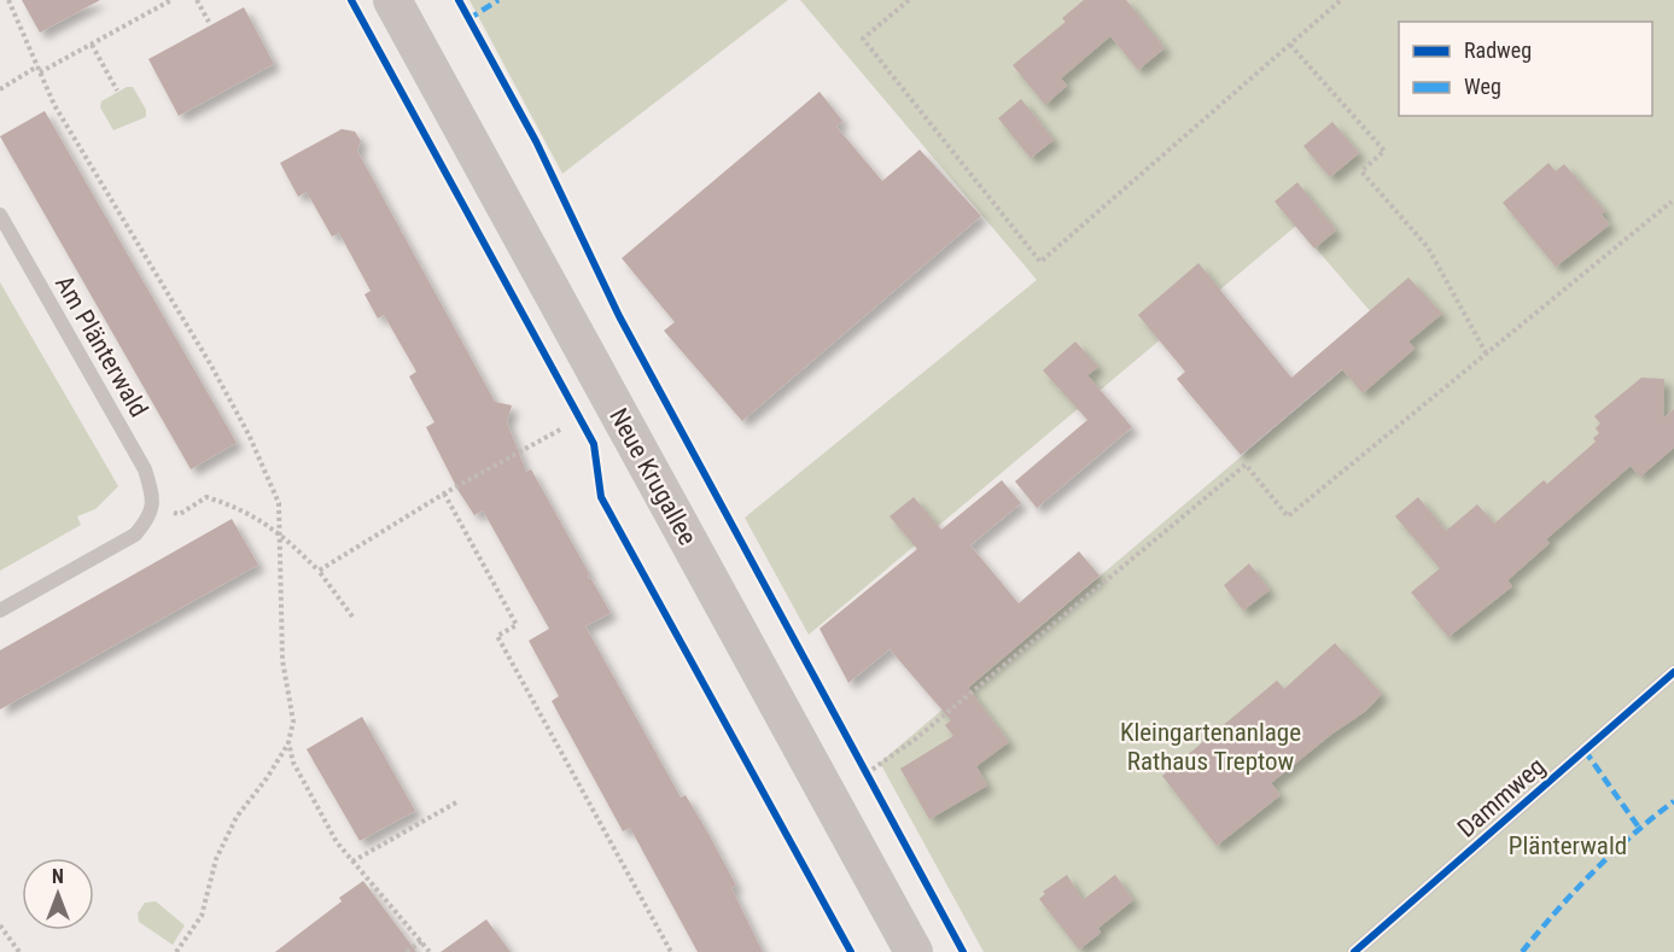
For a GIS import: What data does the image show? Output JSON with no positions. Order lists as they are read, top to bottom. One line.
{"streets":{"street":["Neue Krugallee"],"lane":["Am Plänterwald","Dammweg"]},"parks":["Kleingartenanlage Rathaus Treptow","Plänterwald"],"legend":["Radweg","Weg"],"north":"top"}
